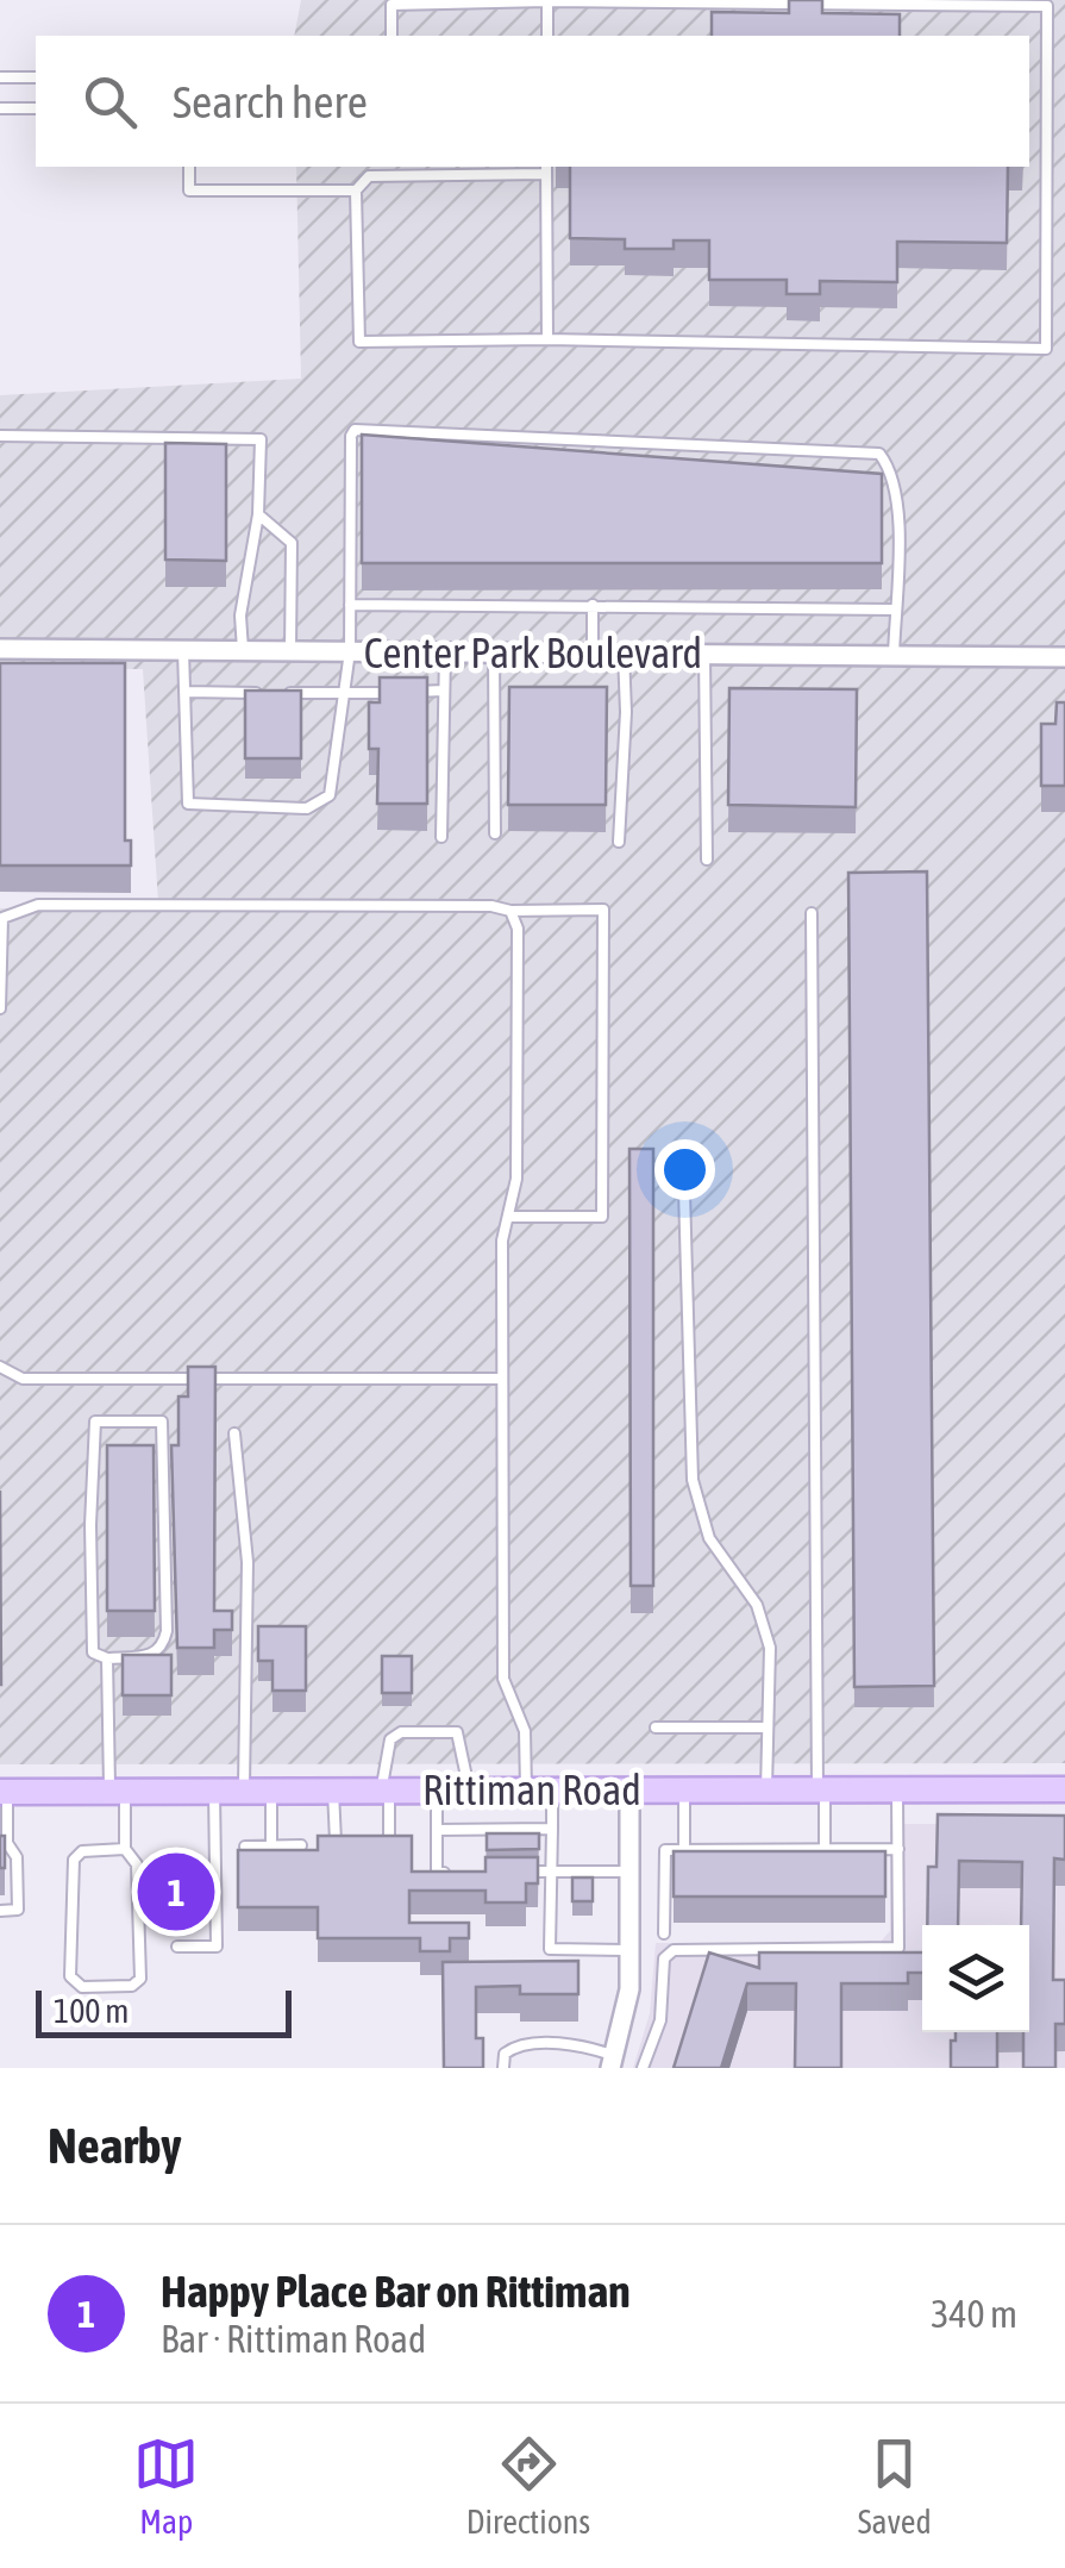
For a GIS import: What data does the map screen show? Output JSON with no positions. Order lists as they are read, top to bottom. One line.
{"streets":{"main road":["Rittiman Road"],"street":["Center Park Boulevard"]},"scale_bar":"100 m","page":{"search":"Search here","pins":"1","scale":"100 m","heading":"Nearby","list":[{"mark":"1","name":"Happy Place Bar on Rittiman","note":"Bar · Rittiman Road","value":"340 m"}],"nav":["Map","Directions","Saved"]}}
